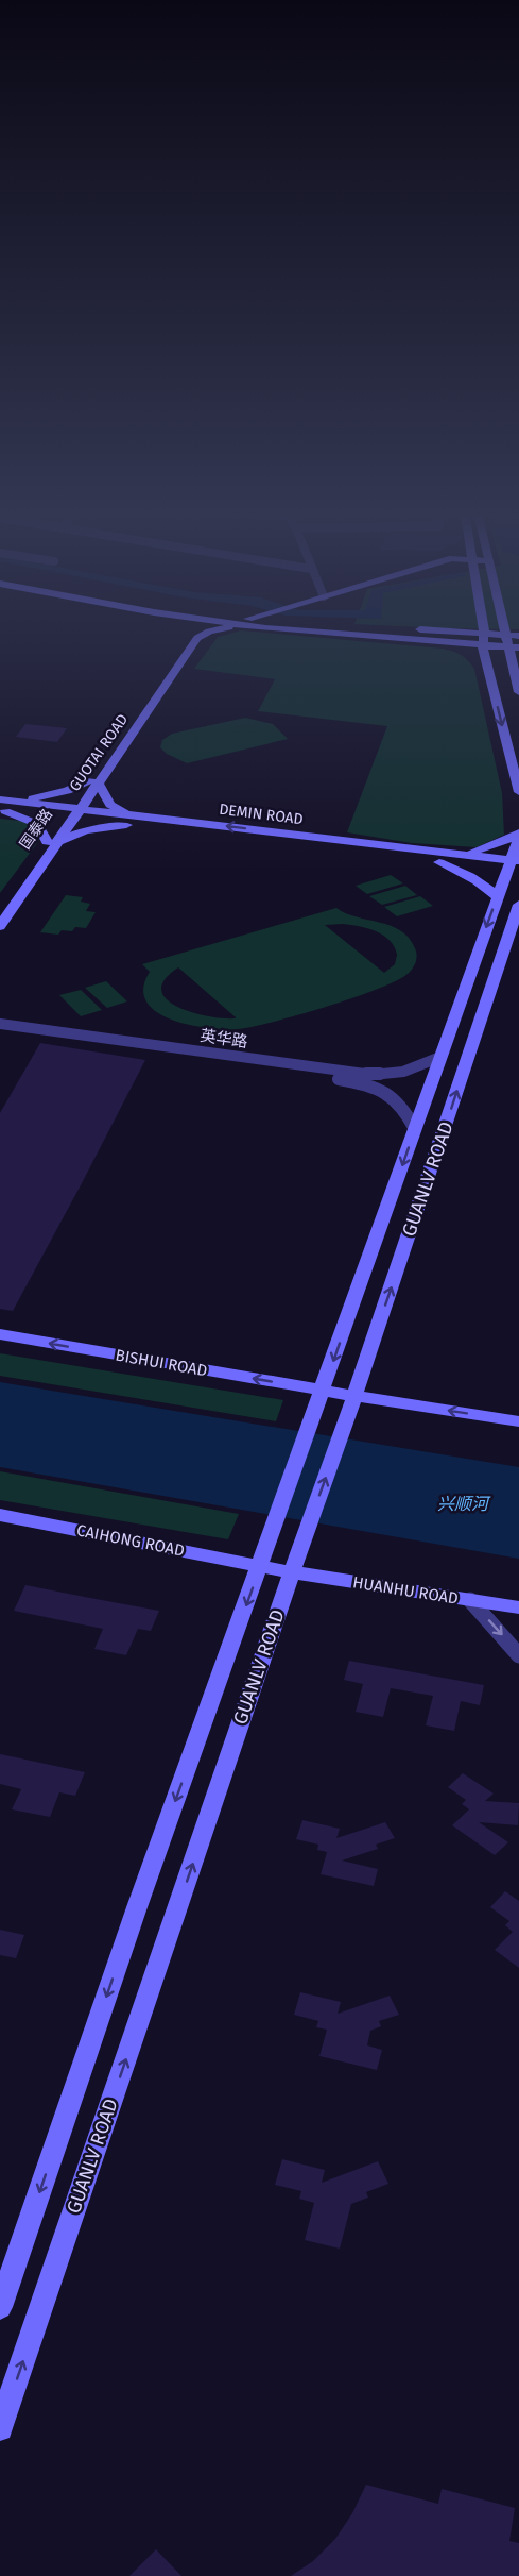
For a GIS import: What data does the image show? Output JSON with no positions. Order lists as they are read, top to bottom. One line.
{"streets":{"main road":["GUOTAI ROAD","DEMIN ROAD","国泰路","GUANLV ROAD","BISHUI ROAD","CAIHONG ROAD","HUANHU ROAD"],"street":["英华路"]},"crossings":[["GUOTAI ROAD","国泰路"],["DEMIN ROAD","国泰路"],["DEMIN ROAD","GUANLV ROAD"],["英华路","GUANLV ROAD"],["GUANLV ROAD","BISHUI ROAD"],["GUANLV ROAD","CAIHONG ROAD"],["GUANLV ROAD","HUANHU ROAD"],["CAIHONG ROAD","HUANHU ROAD"]],"one_way":["BISHUI ROAD"],"water":["兴顺河"]}
